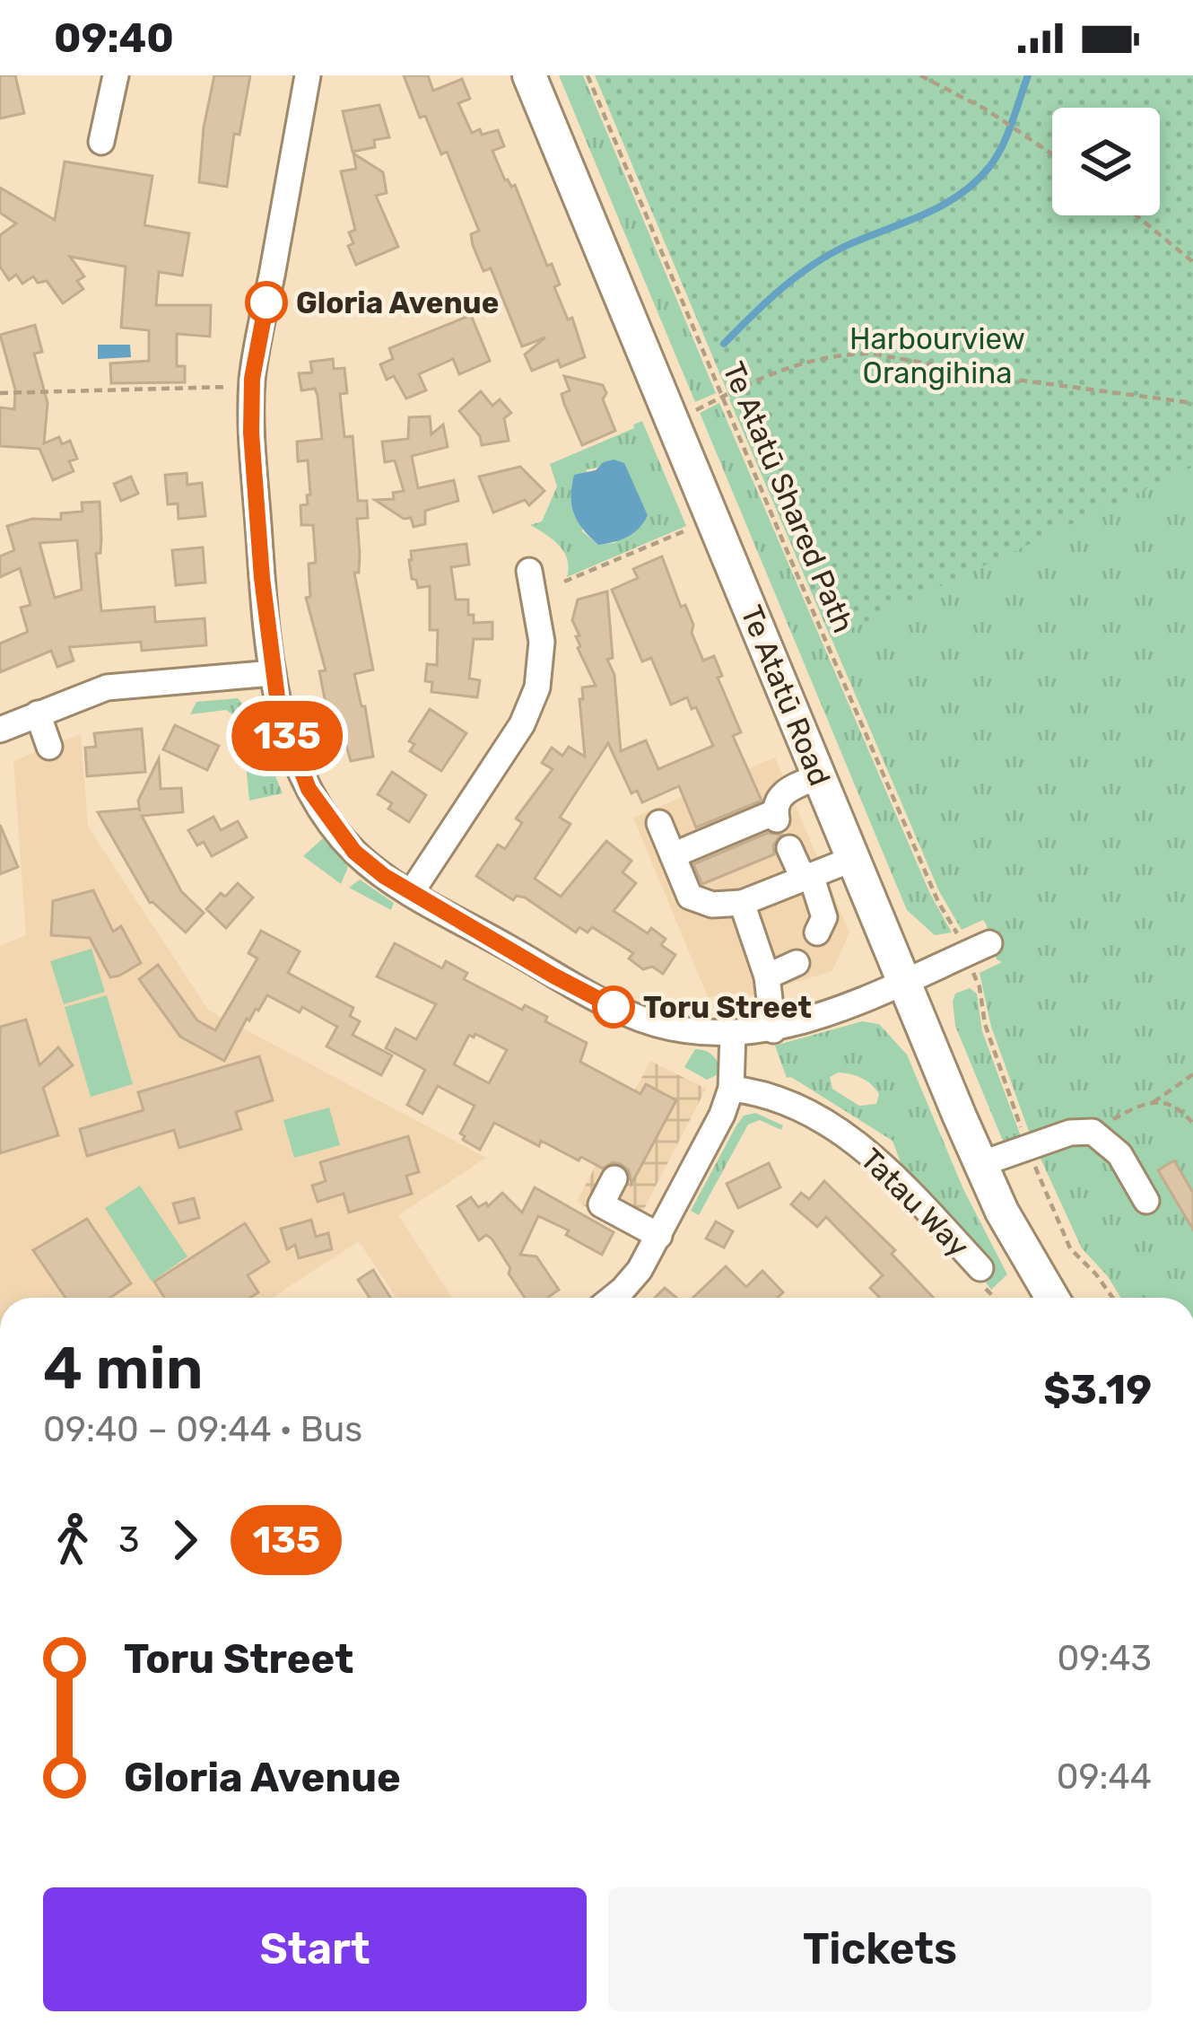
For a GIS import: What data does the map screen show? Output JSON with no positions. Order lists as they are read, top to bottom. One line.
{"streets":{"main road":["Te Atatū Road"],"street":["Tatau Way"],"path":["Te Atatū Shared Path"]},"parks":["Harbourview Orangihina"],"places":["Gloria Avenue","Toru Street"],"lines":["bus line 135"],"page":{"status":"09:40","on_map":"135","heading":["4 min","09:40 – 09:44 · Bus","$3.19"],"legs":["3","135"],"list":[{"name":"Toru Street","value":"09:43"},{"name":"Gloria Avenue","value":"09:44"}],"buttons":["Start","Tickets"]}}
